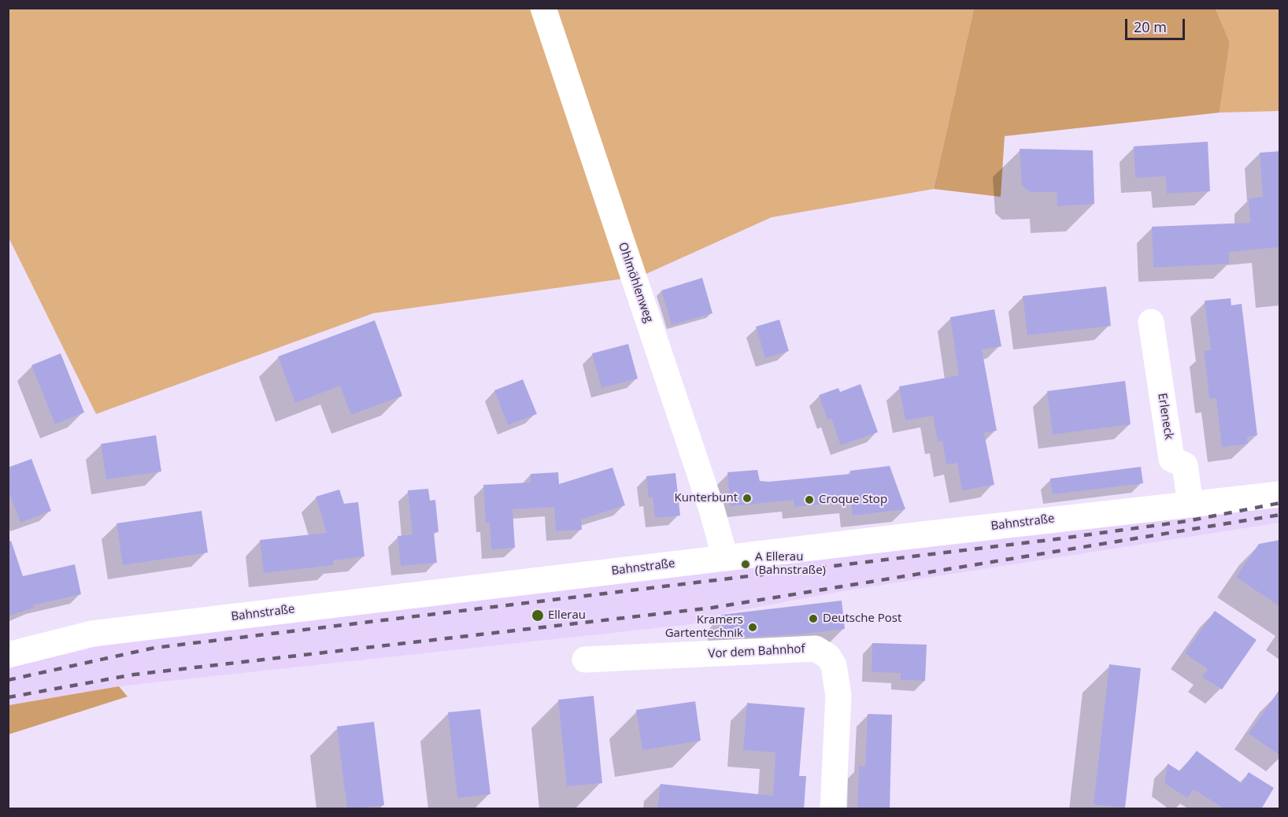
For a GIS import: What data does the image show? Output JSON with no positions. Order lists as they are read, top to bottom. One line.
{"streets":{"main road":["Ohlmöhlenweg","Erleneck","Bahnstraße","Vor dem Bahnhof"]},"crossings":[["Ohlmöhlenweg","Bahnstraße"],["Erleneck","Bahnstraße"]],"places":["Kunterbunt","Croque Stop","A Ellerau (Bahnstraße)","Ellerau","Deutsche Post","Kramers Gartentechnik"],"scale_bar":"20 m"}
